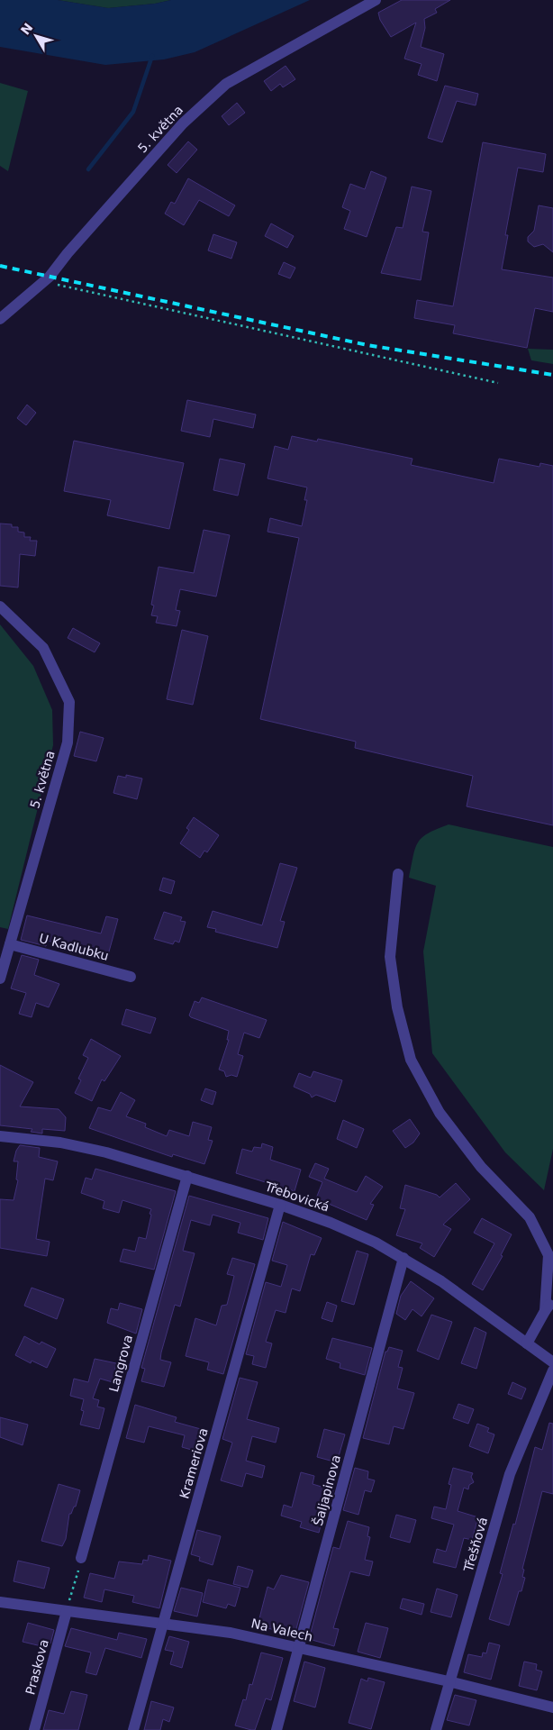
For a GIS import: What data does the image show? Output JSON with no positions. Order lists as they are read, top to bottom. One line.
{"streets":{"street":["5. května","U Kadlubku","Třebovická","Langrova","Krameriova","Šaljapinova","Třešňová","Na Valech","Praskova"]},"crossings":[["5. května","U Kadlubku"],["Třebovická","Langrova"],["Třebovická","Krameriova"],["Třebovická","Šaljapinova"],["Krameriova","Na Valech"],["Šaljapinova","Na Valech"],["Třešňová","Na Valech"],["Na Valech","Praskova"]],"north":"top left"}
